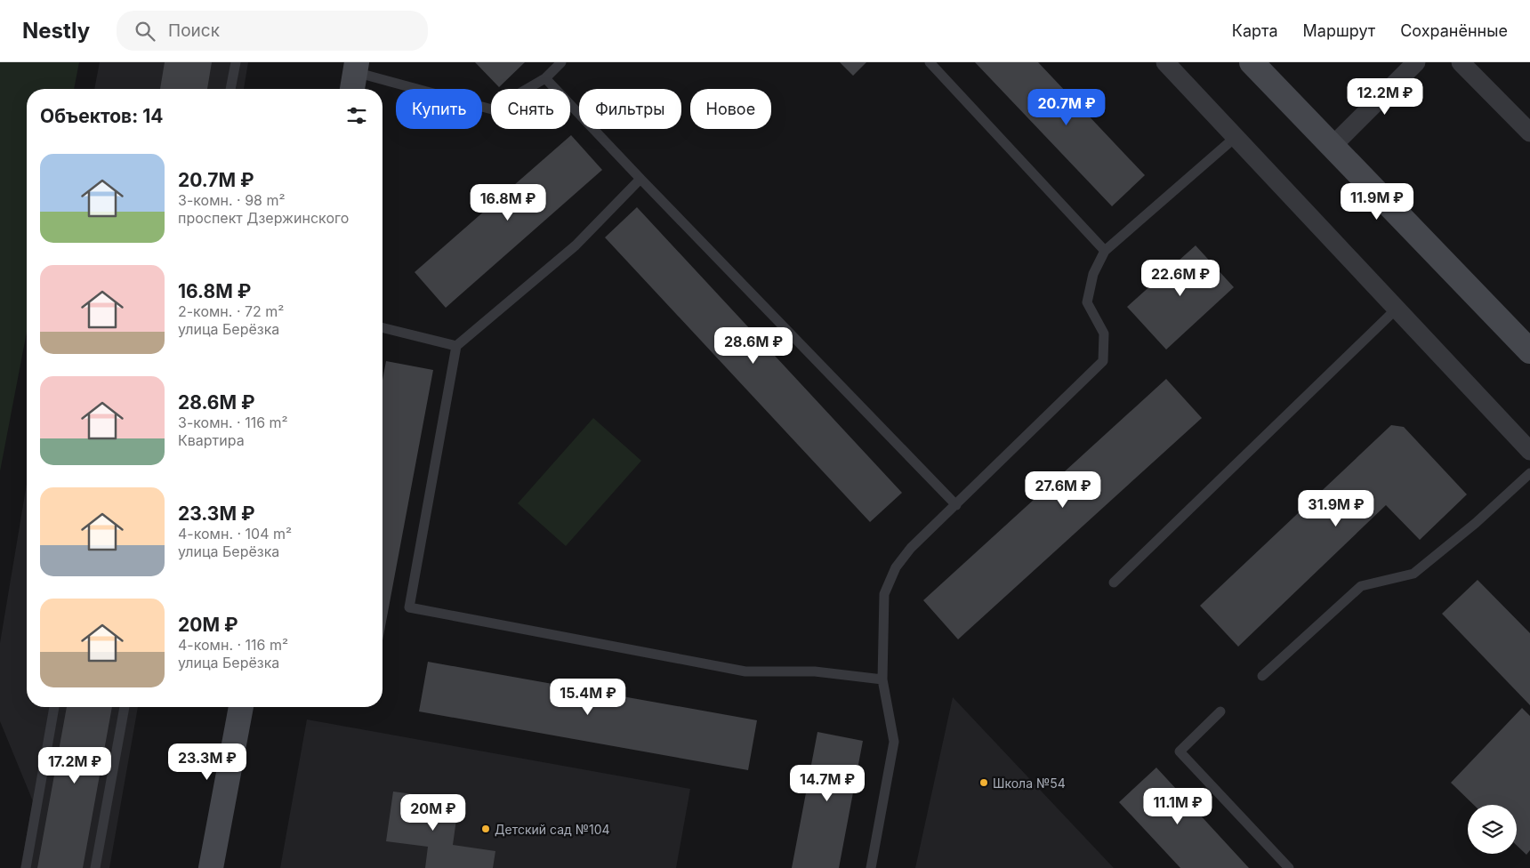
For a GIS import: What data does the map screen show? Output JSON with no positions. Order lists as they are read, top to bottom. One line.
{"places":["Школа №54","Детский сад №104"],"page":{"header":"Nestly","search":"Поиск","nav":["Карта","Маршрут","Сохранённые"],"price":["12.2M ₽","20.7M ₽","11.9M ₽","16.8M ₽","22.6M ₽","28.6M ₽","27.6M ₽","31.9M ₽","15.4M ₽","23.3M ₽","17.2M ₽","14.7M ₽","11.1M ₽","20M ₽"],"chip":["Купить","Снять","Фильтры","Новое"],"heading":"Объектов: 14","list":[{"name":"20.7M ₽","note":"3-комн. · 98 m² · проспект Дзержинского"},{"name":"16.8M ₽","note":"2-комн. · 72 m² · улица Берёзка"},{"name":"28.6M ₽","note":"3-комн. · 116 m² · Квартира"},{"name":"23.3M ₽","note":"4-комн. · 104 m² · улица Берёзка"},{"name":"20M ₽","note":"4-комн. · 116 m² · улица Берёзка"}]}}
